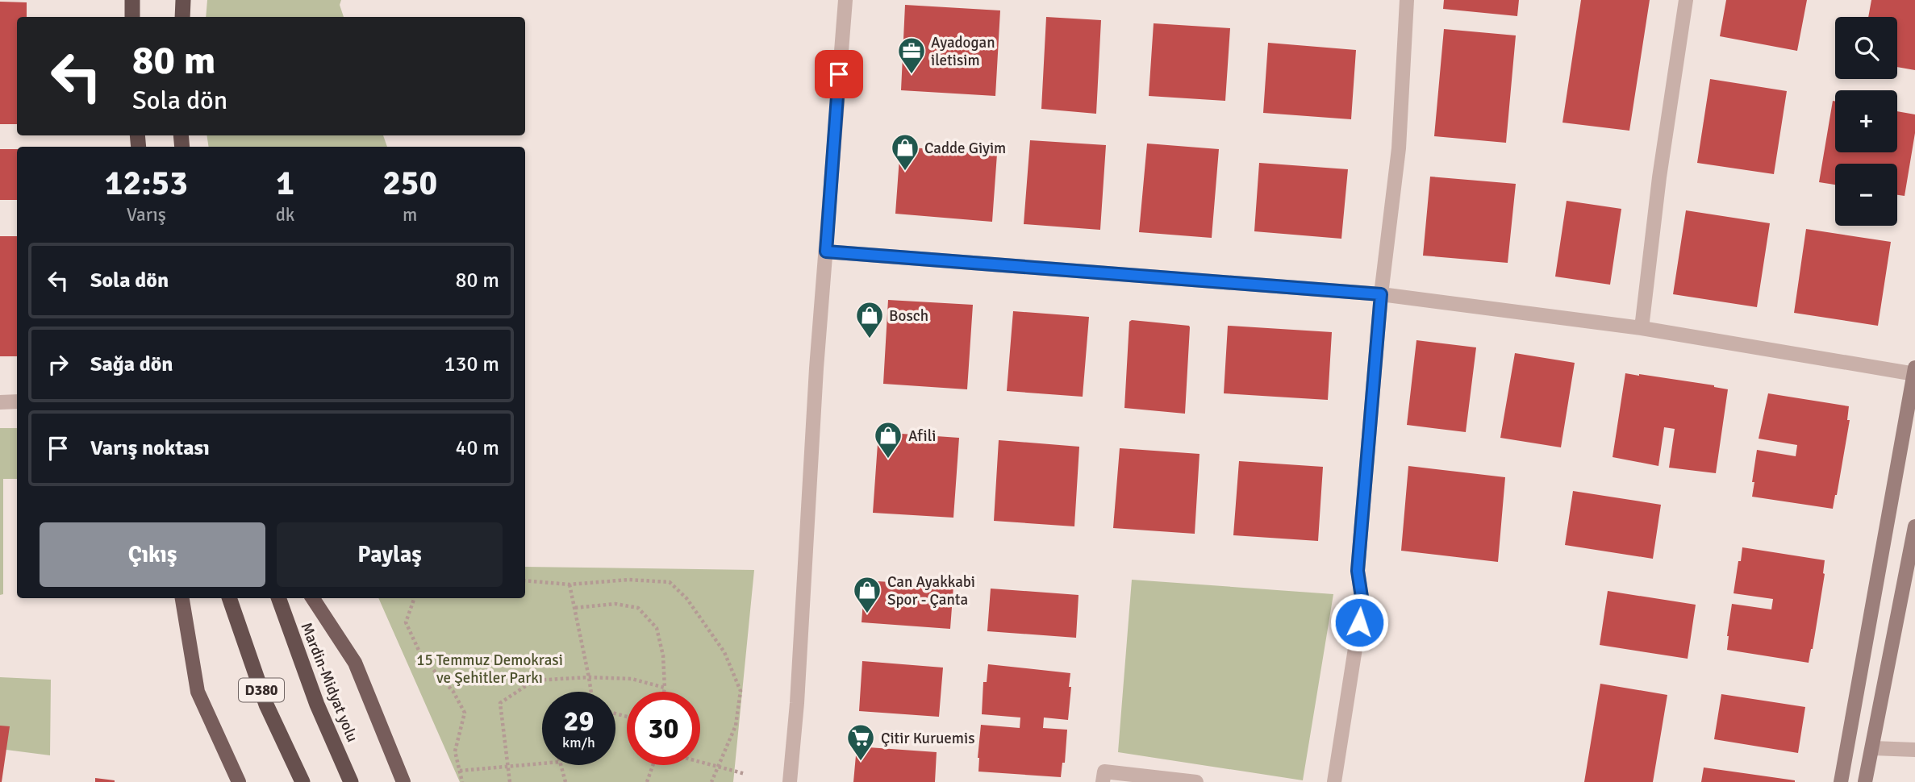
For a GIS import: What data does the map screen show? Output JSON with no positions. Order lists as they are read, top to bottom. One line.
{"streets":{"highway":["Mardin-Midyat yolu","D380"]},"parks":["15 Temmuz Demokrasi ve Şehitler Parkı"],"places":{"office":["Ayadogan iletisim"],"shop":["Cadde Giyim","Bosch","Afili","Can Ayakkabi Spor - Çanta"],"supermarket":["Çitir Kuruemis"]},"page":{"map_buttons":["+","−"],"turn":["80 m","Sola dön"],"eta":["12:53","Varış","1","dk","250","m"],"list":[{"name":"Sola dön","value":"80 m"},{"name":"Sağa dön","value":"130 m"},{"name":"Varış noktası","value":"40 m"}],"buttons":["Çıkış","Paylaş"],"speed":"29 km/h","limit":"30"}}
